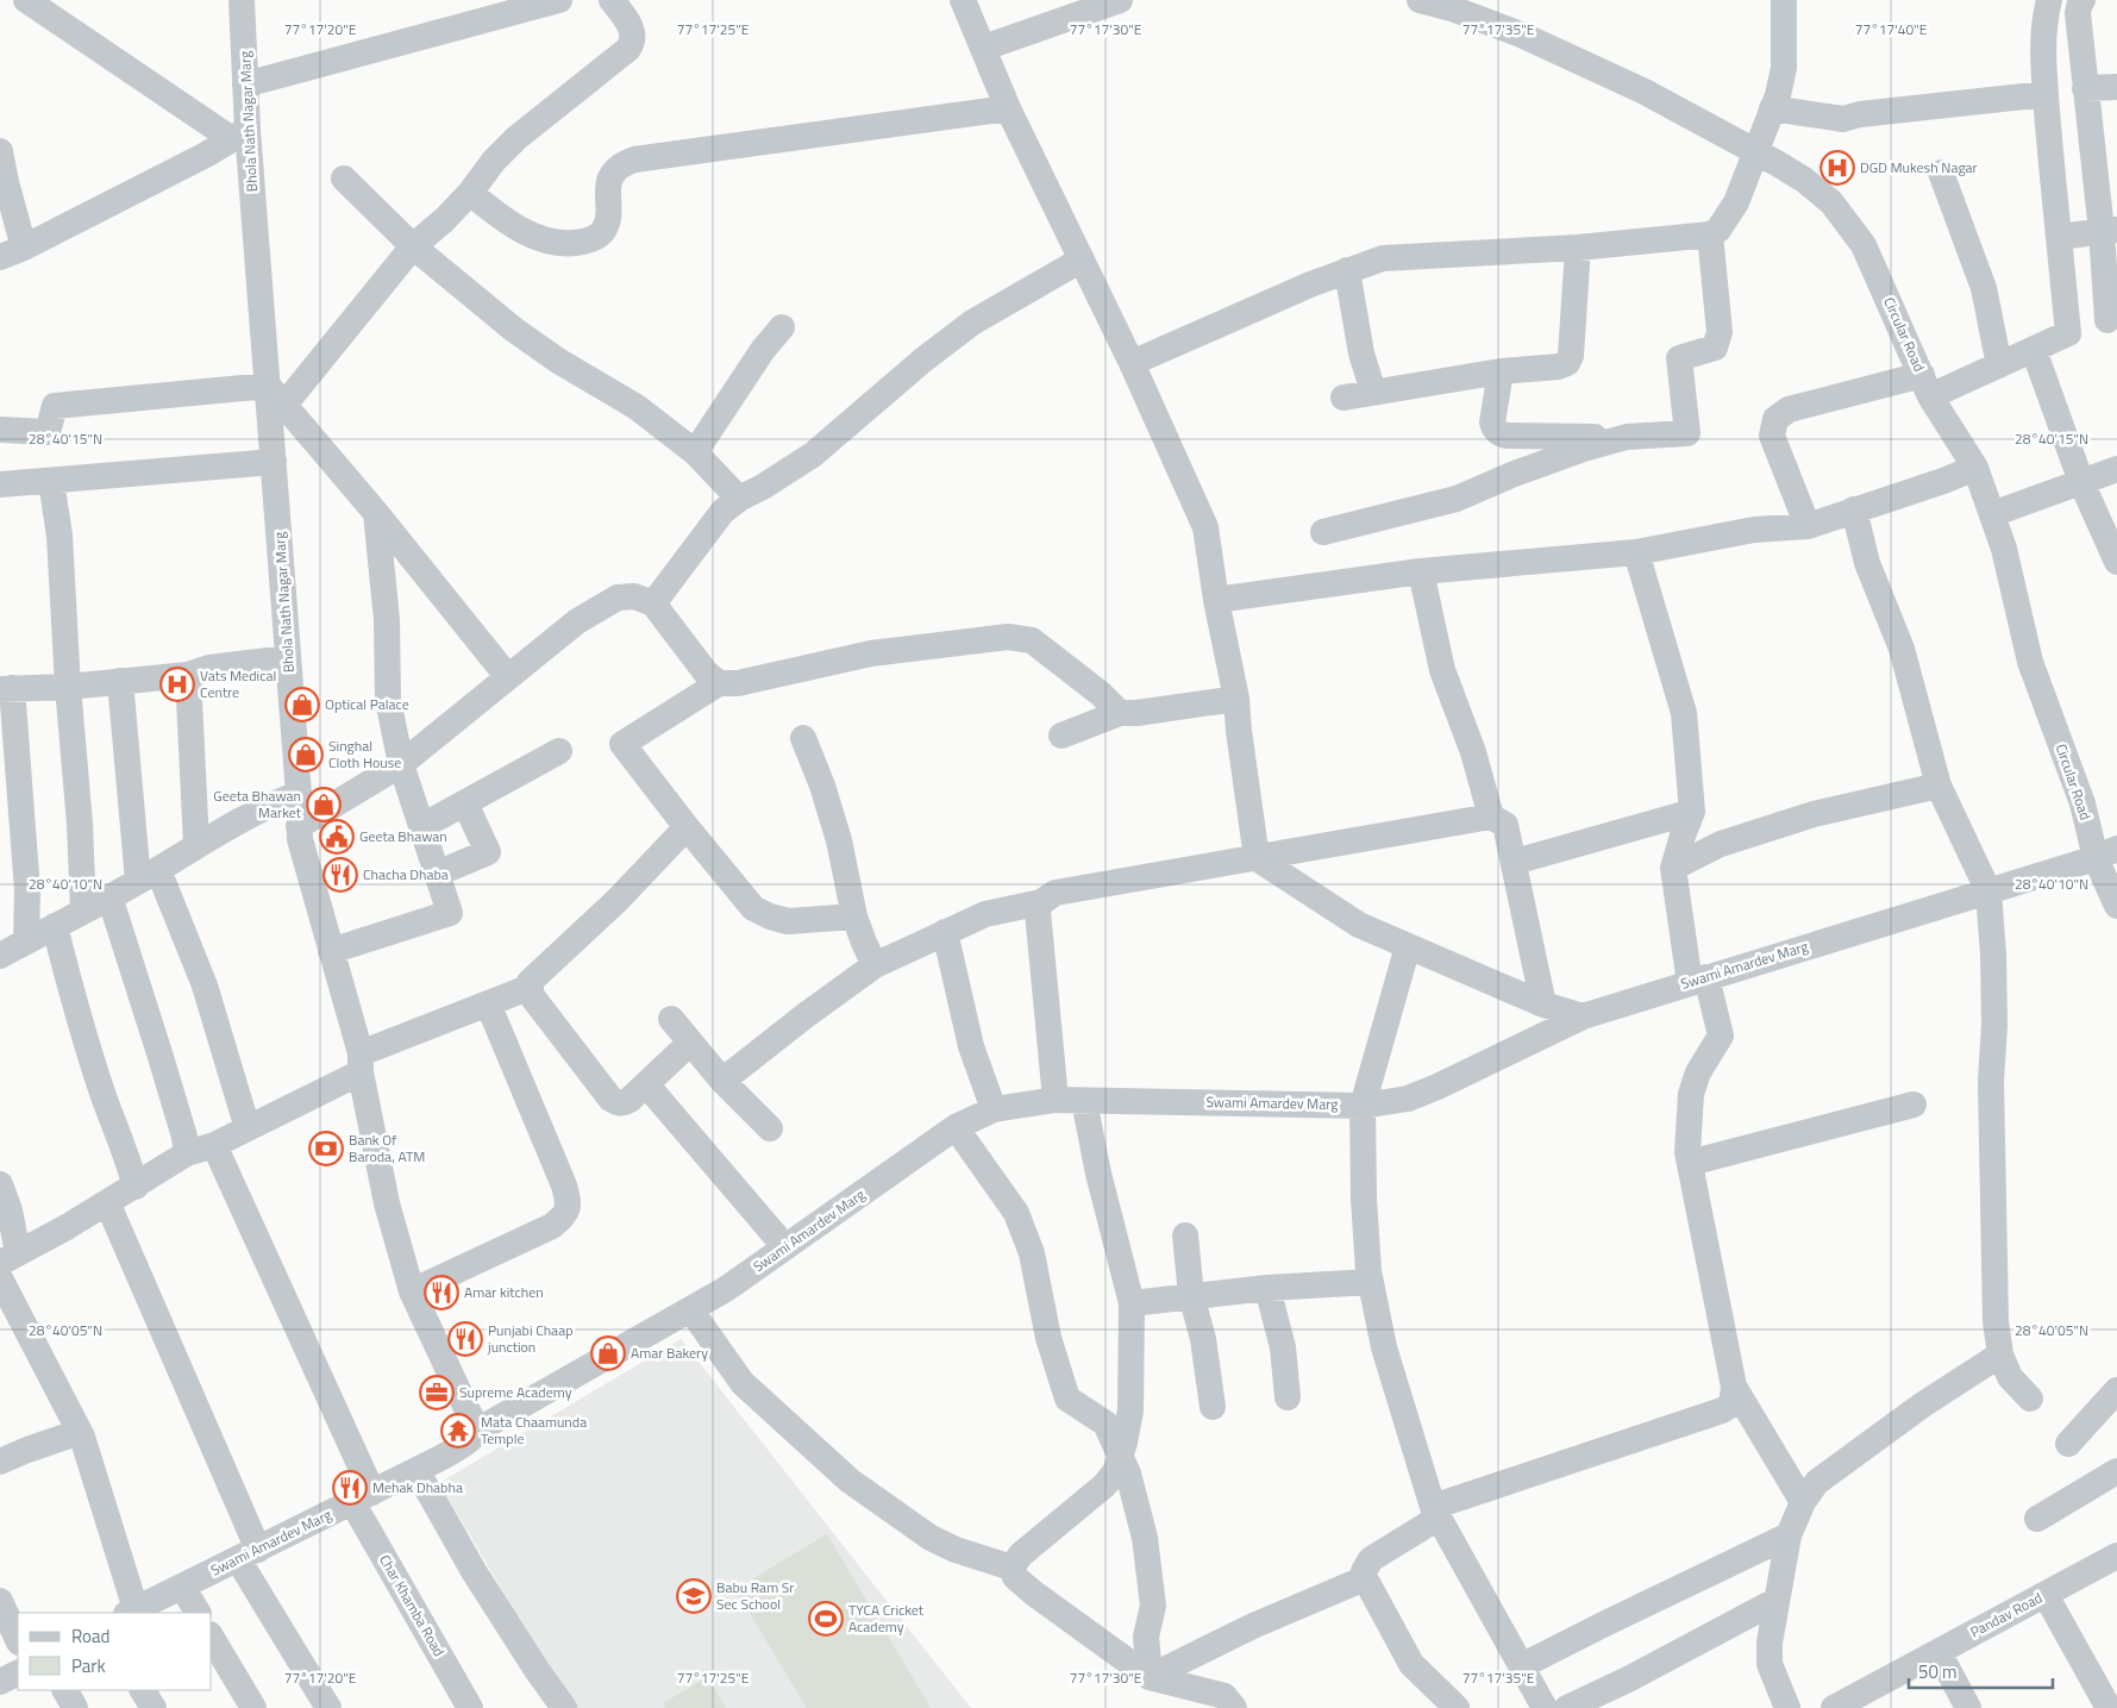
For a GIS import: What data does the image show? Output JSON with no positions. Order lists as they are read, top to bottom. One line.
{"streets":{"street":["Bhola Nath Nagar Marg","Circular Road","Swami Amardev Marg","Char Khamba Road","Pandav Road"]},"crossings":[["Bhola Nath Nagar Marg","Swami Amardev Marg"],["Circular Road","Swami Amardev Marg"],["Swami Amardev Marg","Char Khamba Road"]],"places":{"hospital":["DGD Mukesh Nagar","Vats Medical Centre"],"shop":["Optical Palace","Singhal Cloth House","Geeta Bhawan Market","Amar Bakery"],"public building":["Geeta Bhawan"],"restaurant":["Chacha Dhaba","Amar kitchen","Punjabi Chaap junction","Mehak Dhabha"],"bank":["Bank Of Baroda, ATM"],"office":["Supreme Academy"],"temple":["Mata Chaamunda Temple"],"school or university":["Babu Ram Sr Sec School"],"sports":["TYCA Cricket Academy"]},"legend":["Road","Park"],"scale_bar":"50 m","coordinates":["77°17'20\"E","77°17'25\"E","77°17'30\"E","77°17'35\"E","77°17'40\"E","28°40'15\"N","28°40'10\"N","28°40'05\"N"]}
